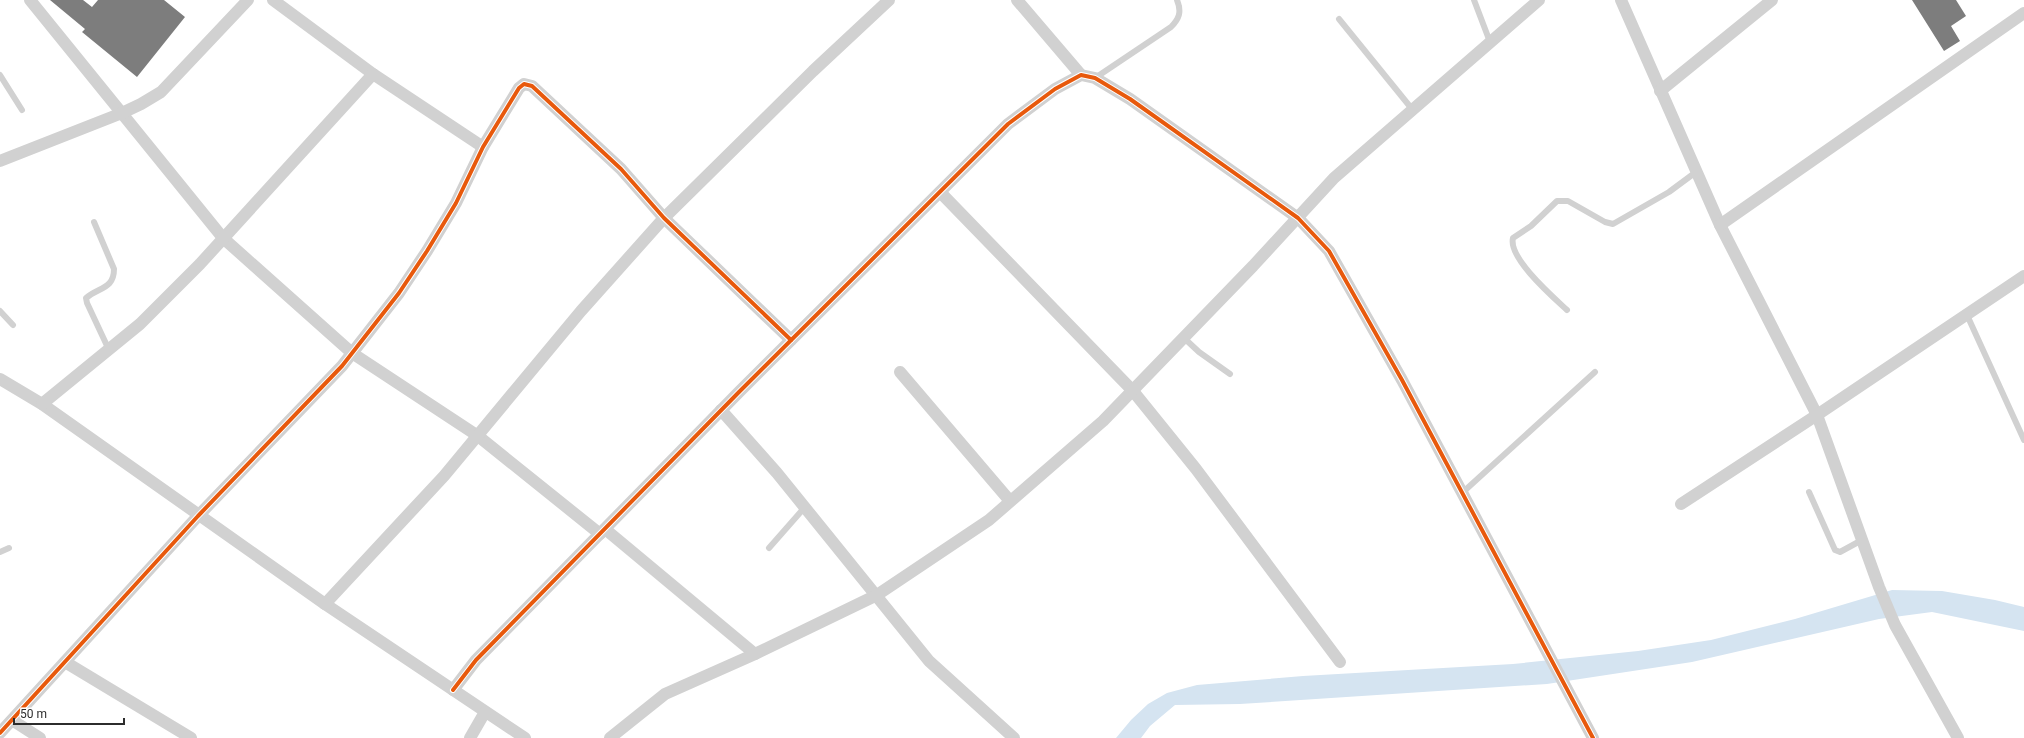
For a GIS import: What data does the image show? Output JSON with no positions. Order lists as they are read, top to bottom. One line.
{"scale_bar":"50 m"}
